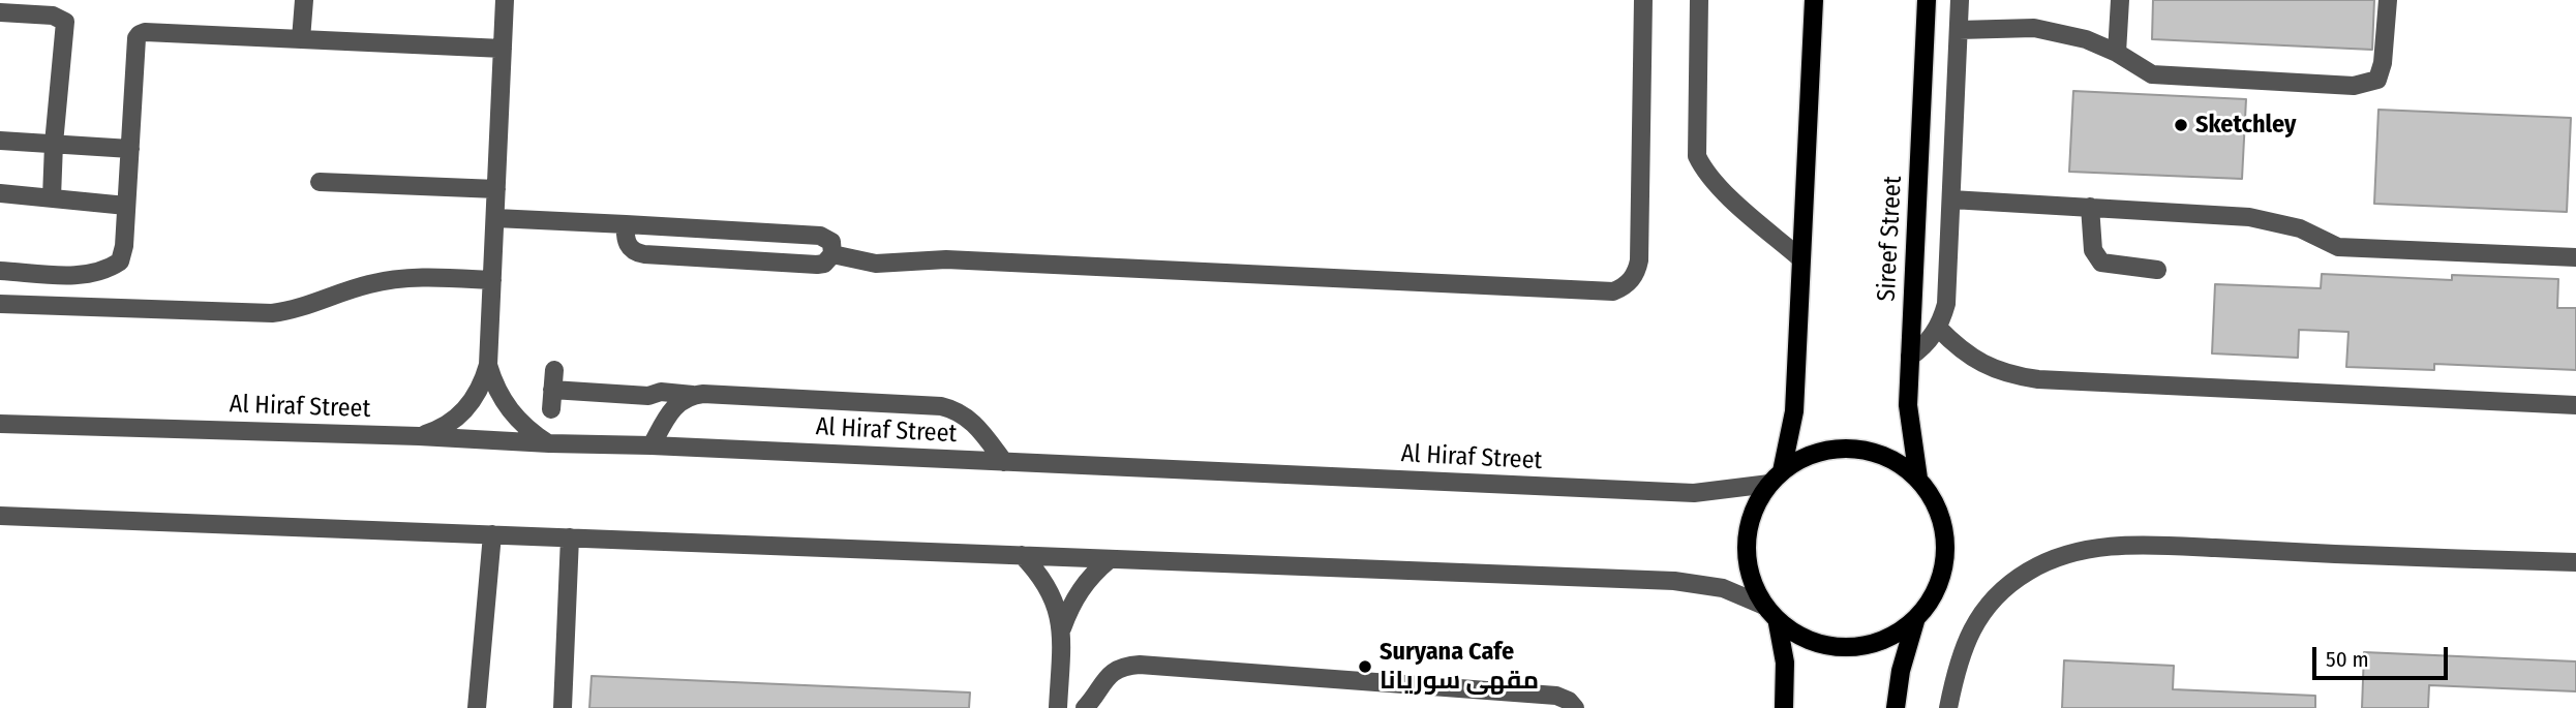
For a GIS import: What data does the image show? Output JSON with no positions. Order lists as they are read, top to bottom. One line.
{"streets":{"main road":["Sireef Street"],"street":["Al Hiraf Street"]},"crossings":[["Sireef Street","Al Hiraf Street"]],"places":["Sketchley","Suryana Cafe مقهى سوريانا"],"scale_bar":"50 m"}
